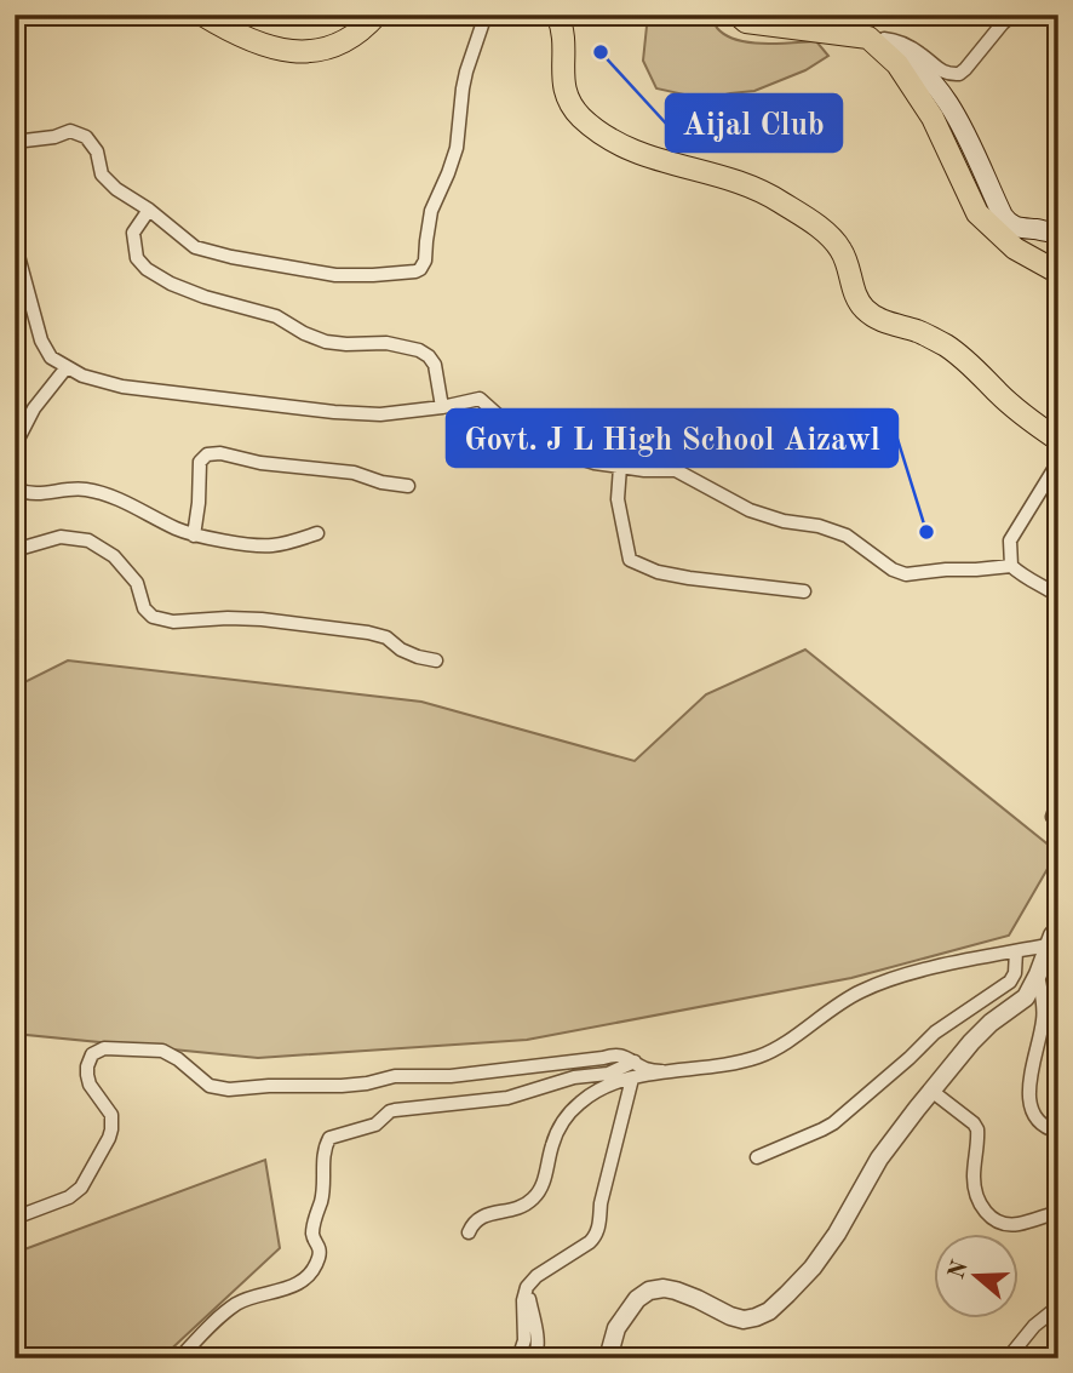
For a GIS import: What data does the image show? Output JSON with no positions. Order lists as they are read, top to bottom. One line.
{"places":["Aijal Club","Govt. J L High School Aizawl"],"north":"left"}
